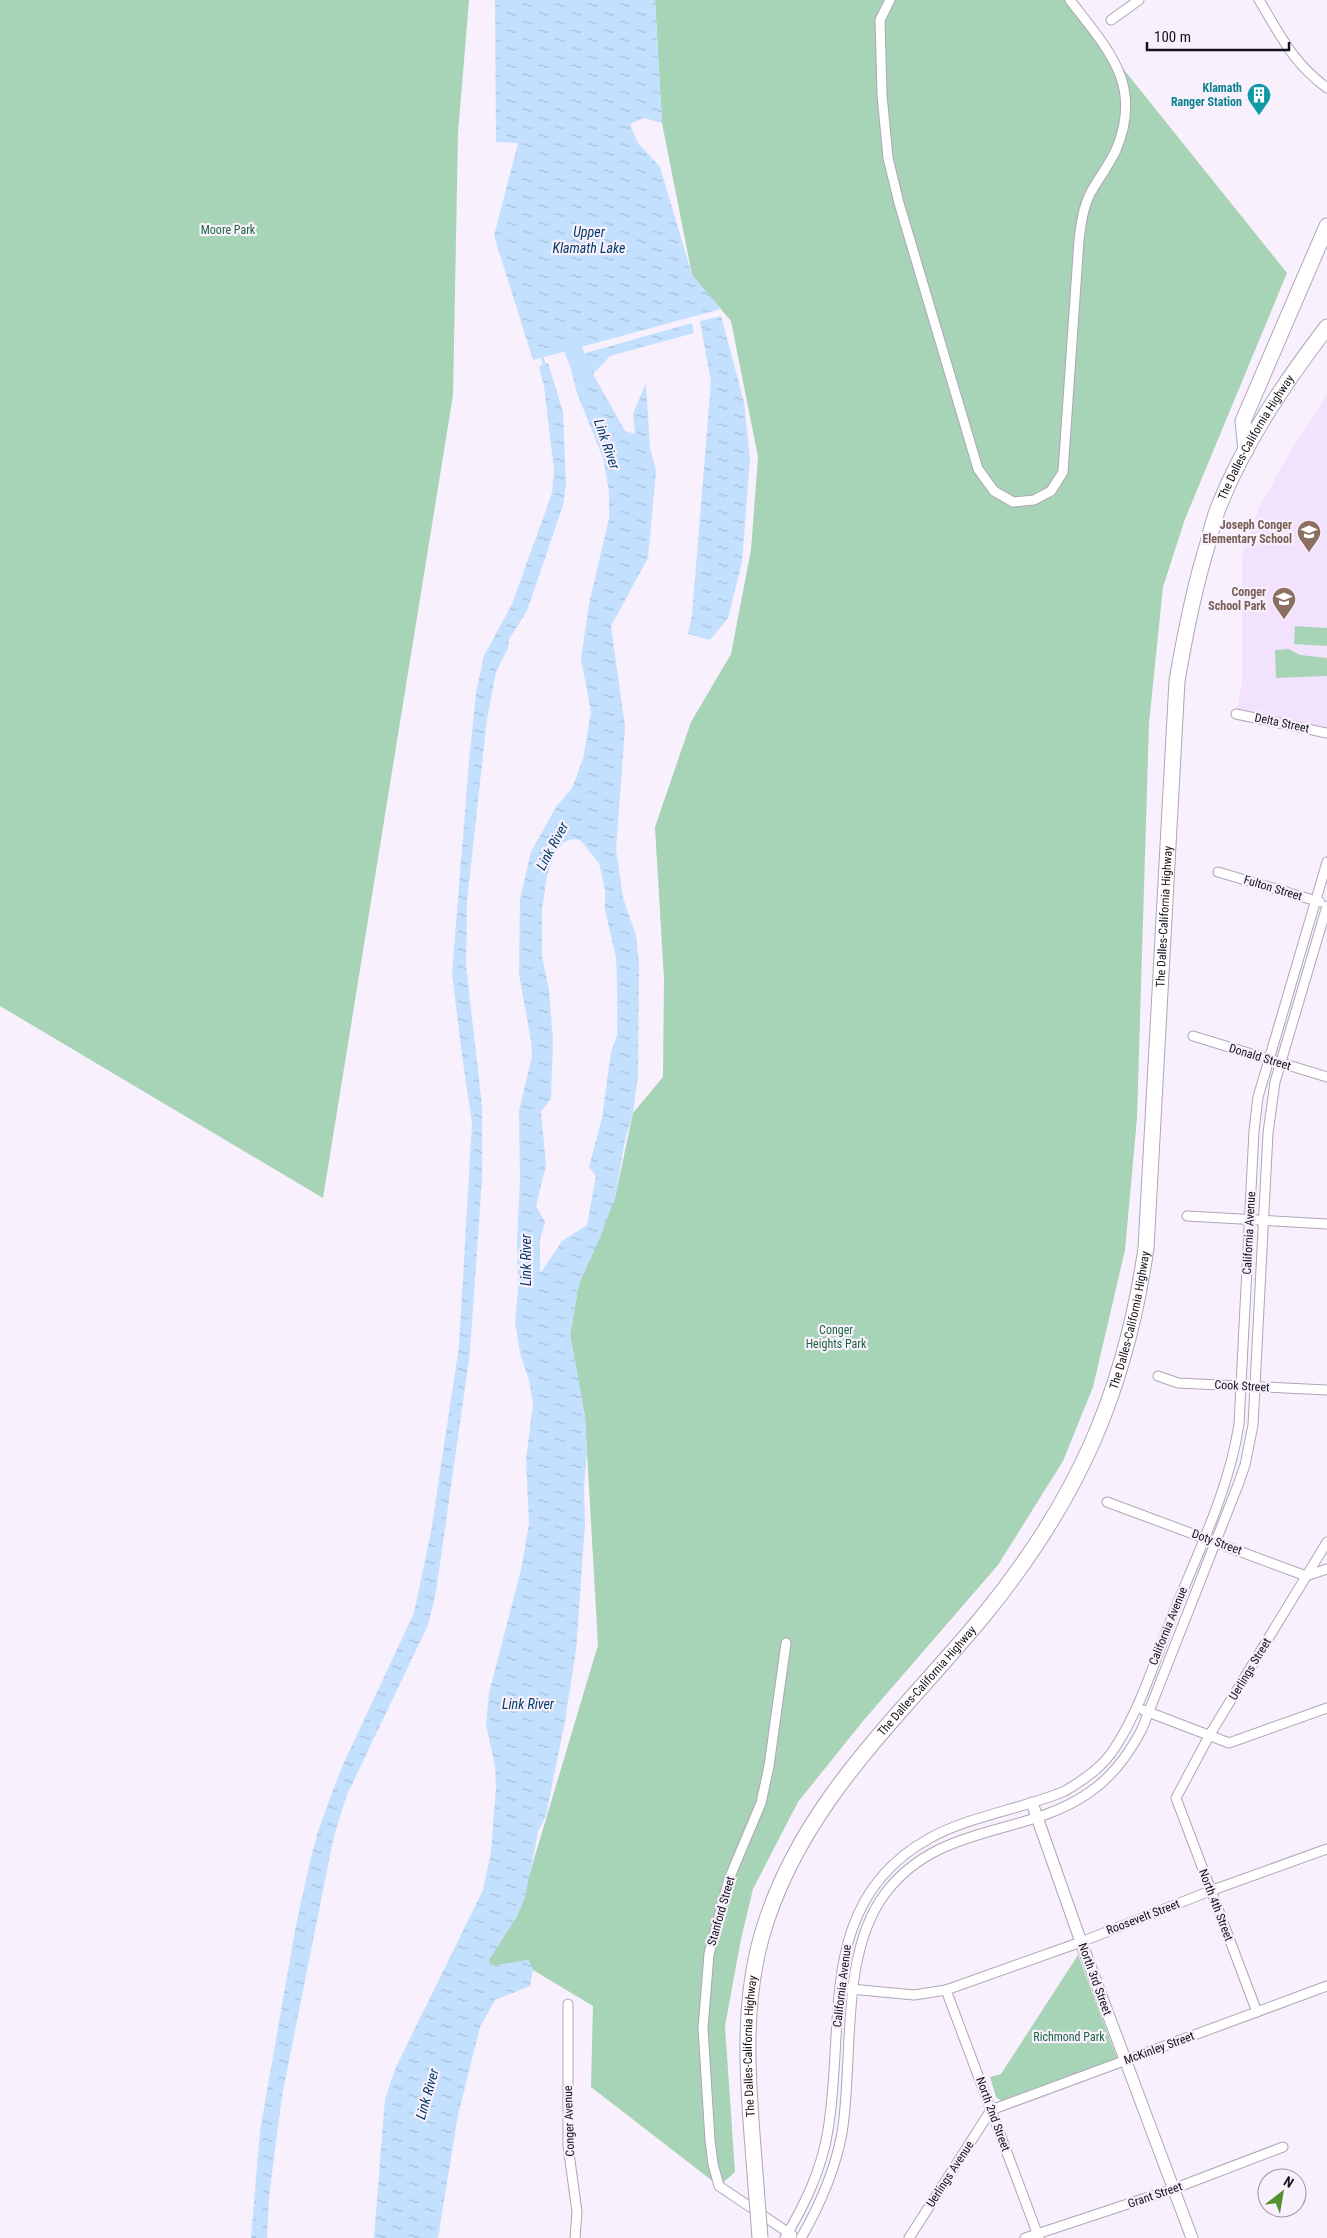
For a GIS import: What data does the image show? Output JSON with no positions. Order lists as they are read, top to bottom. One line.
{"streets":{"highway":["The Dalles-California Highway"],"street":["Delta Street","Fulton Street","Donald Street","California Avenue","Cook Street","Doty Street","Uerlings Street","North 4th Street","Stanford Street","Roosevelt Street","North 3rd Street","McKinley Street","North 2nd Street","Conger Avenue","Uerlings Avenue","Grant Street"]},"crossings":[["Fulton Street","California Avenue"],["Donald Street","California Avenue"],["California Avenue","Cook Street"],["California Avenue","Doty Street"],["California Avenue","Stanford Street"],["California Avenue","Roosevelt Street"],["California Avenue","North 3rd Street"],["Doty Street","Uerlings Street"],["Uerlings Street","North 4th Street"],["North 4th Street","Roosevelt Street"],["North 4th Street","McKinley Street"],["Roosevelt Street","North 3rd Street"],["Roosevelt Street","North 2nd Street"],["North 3rd Street","McKinley Street"],["North 3rd Street","Grant Street"],["McKinley Street","North 2nd Street"],["McKinley Street","Uerlings Avenue"],["North 2nd Street","Uerlings Avenue"],["North 2nd Street","Grant Street"]],"water":["Upper Klamath Lake","Link River"],"parks":["Moore Park","Conger Heights Park","Richmond Park"],"places":{"building":["Klamath Ranger Station"],"school or university":["Joseph Conger Elementary School","Conger School Park"]},"scale_bar":"100 m","north":"top right"}
